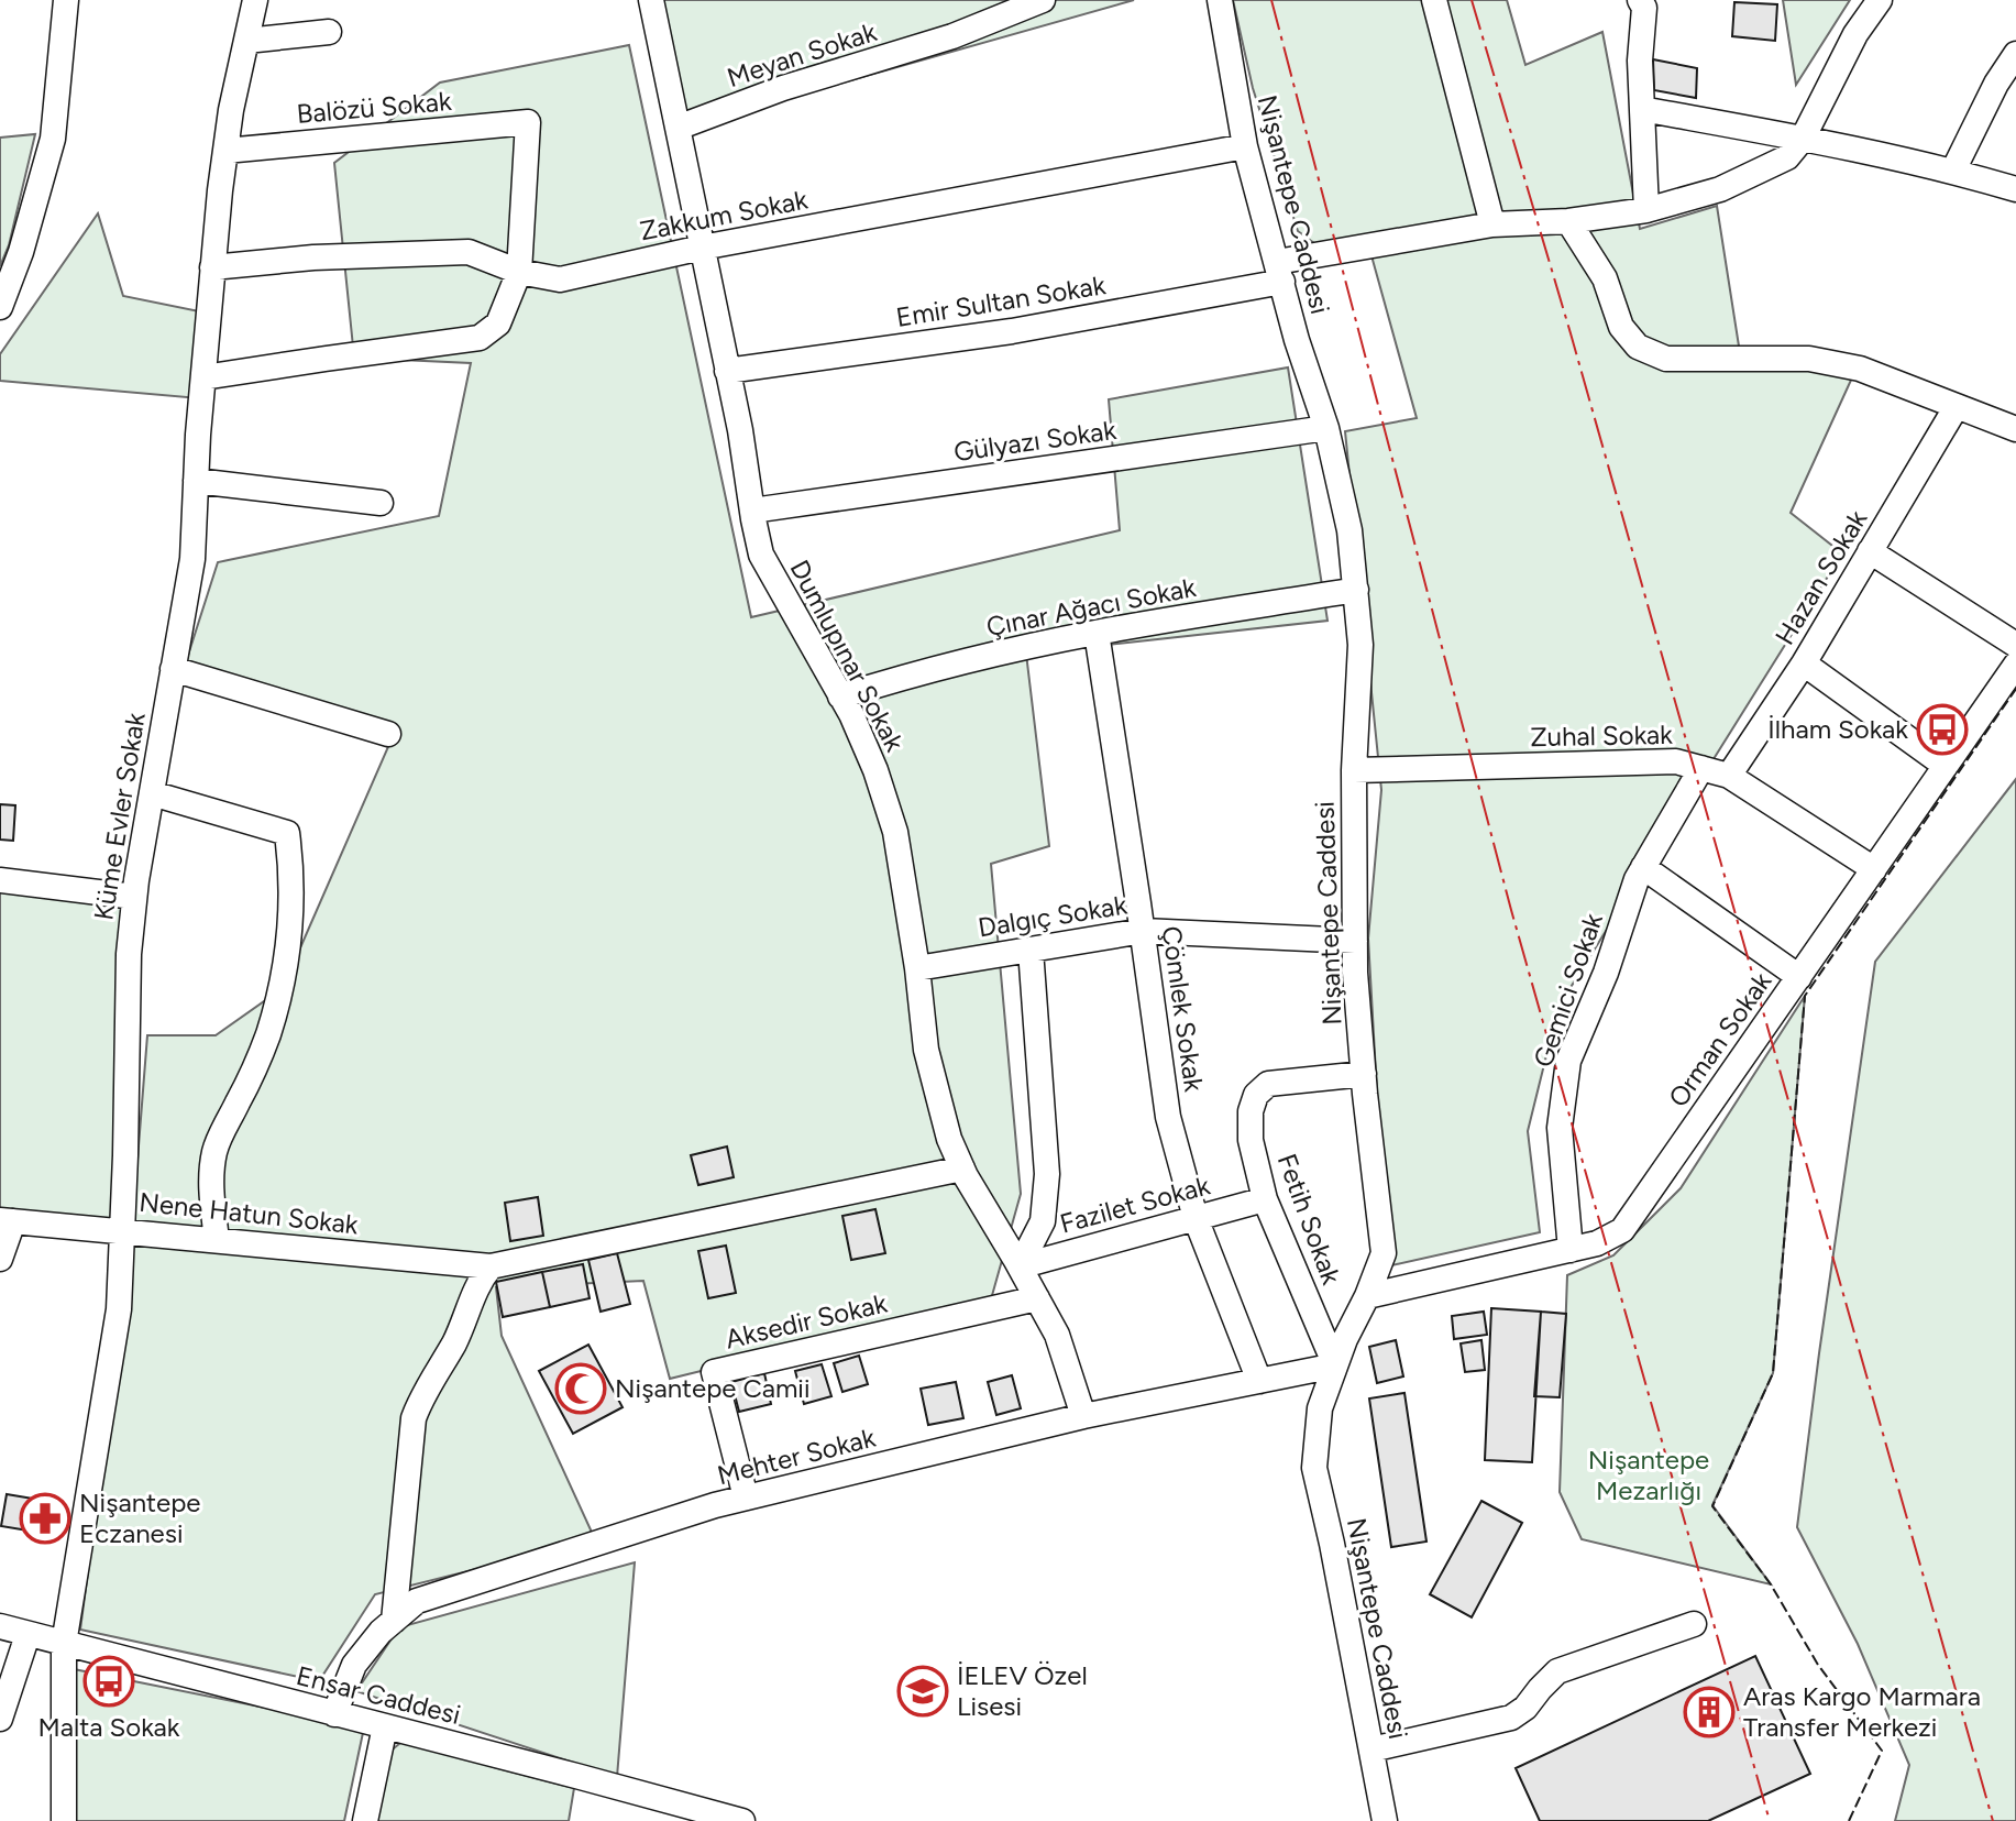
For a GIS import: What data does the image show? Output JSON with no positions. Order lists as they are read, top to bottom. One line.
{"streets":{"street":["Meyan Sokak","Balözü Sokak","Nişantepe Caddesi","Zakkum Sokak","Emir Sultan Sokak","Gülyazı Sokak","Hazan Sokak","Çınar Ağacı Sokak","Dumlupınar Sokak","Zuhal Sokak","Küme Evler Sokak","Dalgıç Sokak","Gemici Sokak","Çömlek Sokak","Orman Sokak","Fazilet Sokak","Nene Hatun Sokak","Fetih Sokak","Aksedir Sokak","Mehter Sokak","Ensar Caddesi"]},"crossings":[["Meyan Sokak","Dumlupınar Sokak"],["Balözü Sokak","Zakkum Sokak"],["Balözü Sokak","Küme Evler Sokak"],["Nişantepe Caddesi","Zakkum Sokak"],["Nişantepe Caddesi","Emir Sultan Sokak"],["Nişantepe Caddesi","Gülyazı Sokak"],["Nişantepe Caddesi","Çınar Ağacı Sokak"],["Nişantepe Caddesi","Zuhal Sokak"],["Nişantepe Caddesi","Dalgıç Sokak"],["Nişantepe Caddesi","Orman Sokak"],["Nişantepe Caddesi","Fetih Sokak"],["Nişantepe Caddesi","Mehter Sokak"],["Zakkum Sokak","Dumlupınar Sokak"],["Zakkum Sokak","Küme Evler Sokak"],["Emir Sultan Sokak","Dumlupınar Sokak"],["Gülyazı Sokak","Dumlupınar Sokak"],["Hazan Sokak","Zuhal Sokak"],["Çınar Ağacı Sokak","Dumlupınar Sokak"],["Çınar Ağacı Sokak","Çömlek Sokak"],["Dumlupınar Sokak","Dalgıç Sokak"],["Dumlupınar Sokak","Fazilet Sokak"],["Dumlupınar Sokak","Nene Hatun Sokak"],["Dumlupınar Sokak","Aksedir Sokak"],["Dumlupınar Sokak","Mehter Sokak"],["Zuhal Sokak","Gemici Sokak"],["Zuhal Sokak","Orman Sokak"],["Küme Evler Sokak","Nene Hatun Sokak"],["Küme Evler Sokak","Ensar Caddesi"],["Dalgıç Sokak","Çömlek Sokak"],["Gemici Sokak","Orman Sokak"],["Çömlek Sokak","Fazilet Sokak"],["Çömlek Sokak","Mehter Sokak"],["Fazilet Sokak","Fetih Sokak"],["Fetih Sokak","Mehter Sokak"],["Aksedir Sokak","Mehter Sokak"],["Mehter Sokak","Ensar Caddesi"]],"parks":["Nişantepe Mezarlığı"],"places":{"bus stop":["İlham Sokak","Malta Sokak"],"mosque":["Nişantepe Camii"],"pharmacy":["Nişantepe Eczanesi"],"school or university":["İELEV Özel Lisesi"],"building":["Aras Kargo Marmara Transfer Merkezi"]}}
